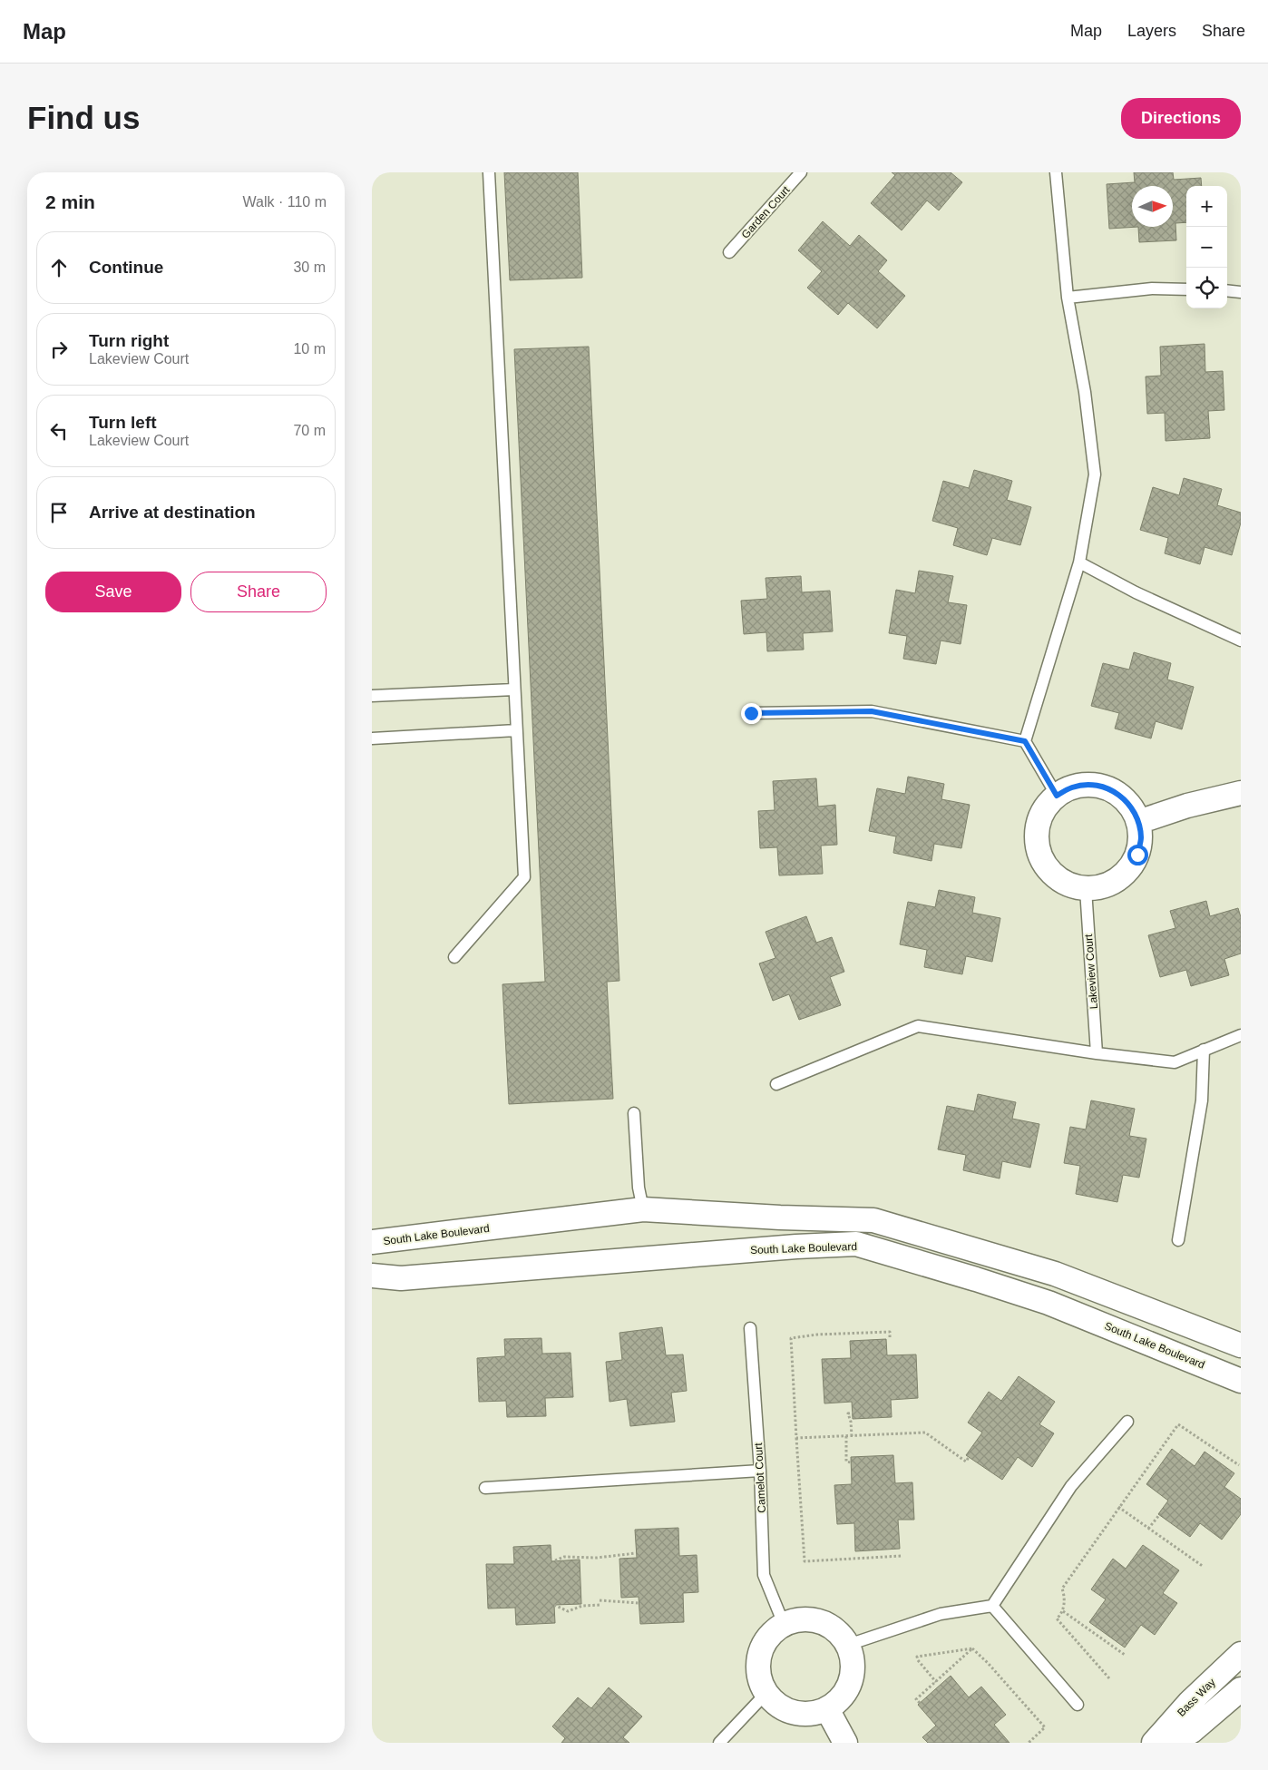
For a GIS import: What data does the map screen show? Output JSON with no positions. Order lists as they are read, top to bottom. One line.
{"streets":{"street":["South Lake Boulevard","Bass Way"],"lane":["Garden Court","Lakeview Court","Camelot Court"]},"north":"right","page":{"header":"Map","nav":["Map","Layers","Share"],"buttons":["Directions",["Save","Share"]],"title":"Find us","heading":["2 min","Walk · 110 m"],"map_buttons":["+","−"],"list":[["Continue","30 m"],["Turn right","Lakeview Court","10 m"],["Turn left","Lakeview Court","70 m"],"Arrive at destination"]}}
